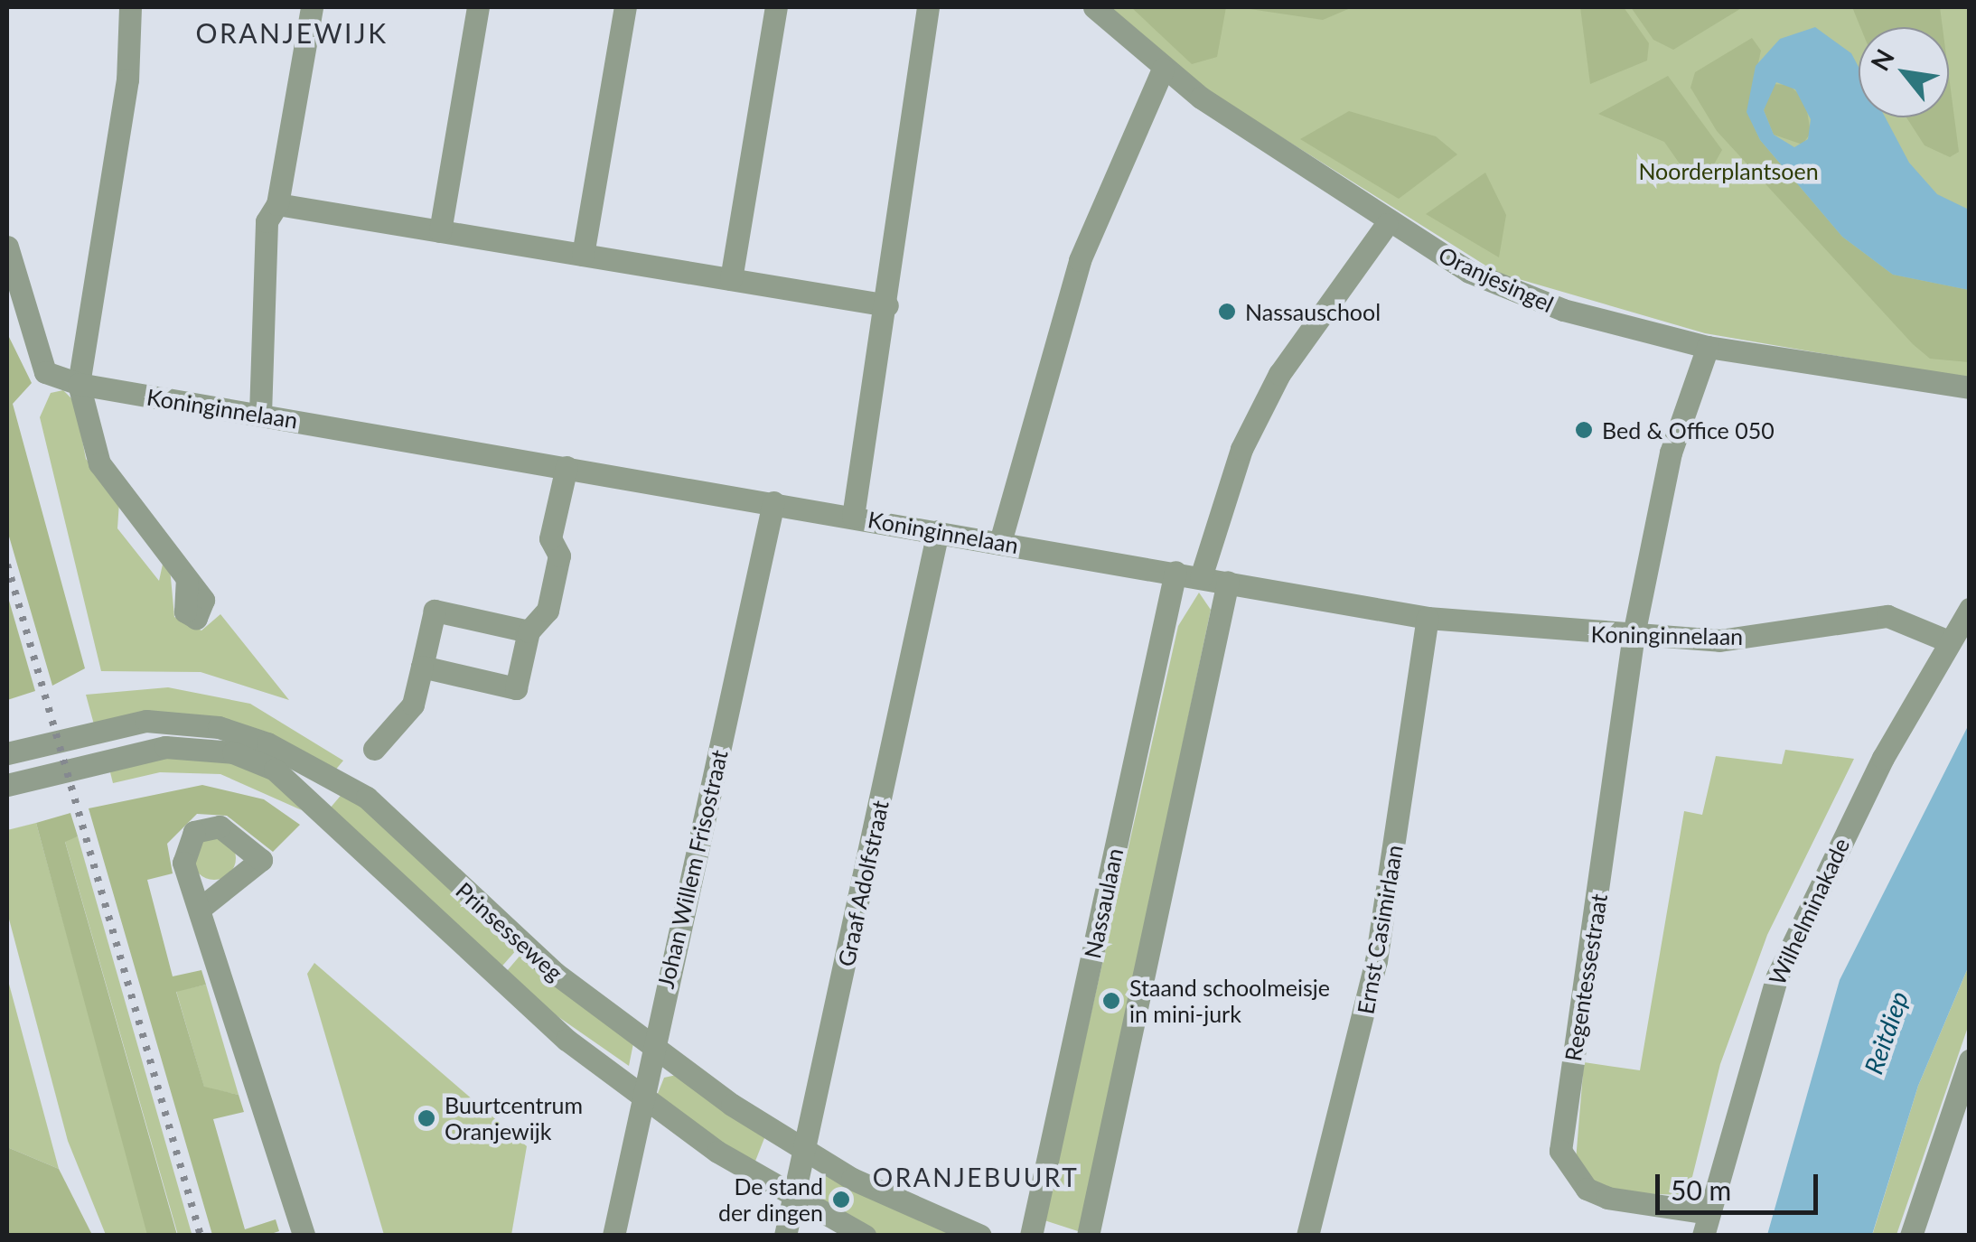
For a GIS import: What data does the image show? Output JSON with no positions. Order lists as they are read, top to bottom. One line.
{"streets":{"street":["Oranjesingel","Koninginnelaan","Johan Willem Frisostraat","Graaf Adolfstraat","Nassaulaan","Wilhelminakade","Ernst Casimirlaan","Prinsesseweg","Regentessestraat"]},"crossings":[["Oranjesingel","Regentessestraat"],["Koninginnelaan","Johan Willem Frisostraat"],["Koninginnelaan","Graaf Adolfstraat"],["Koninginnelaan","Nassaulaan"],["Koninginnelaan","Wilhelminakade"],["Koninginnelaan","Ernst Casimirlaan"],["Koninginnelaan","Regentessestraat"],["Johan Willem Frisostraat","Prinsesseweg"],["Graaf Adolfstraat","Prinsesseweg"],["Wilhelminakade","Regentessestraat"]],"districts":["ORANJEWIJK","ORANJEBUURT"],"water":["Reitdiep"],"parks":["Noorderplantsoen"],"places":["Nassauschool","Bed & Office 050","Staand schoolmeisje in mini-jurk","Buurtcentrum Oranjewijk","De stand der dingen"],"scale_bar":"50 m","north":"top left"}
